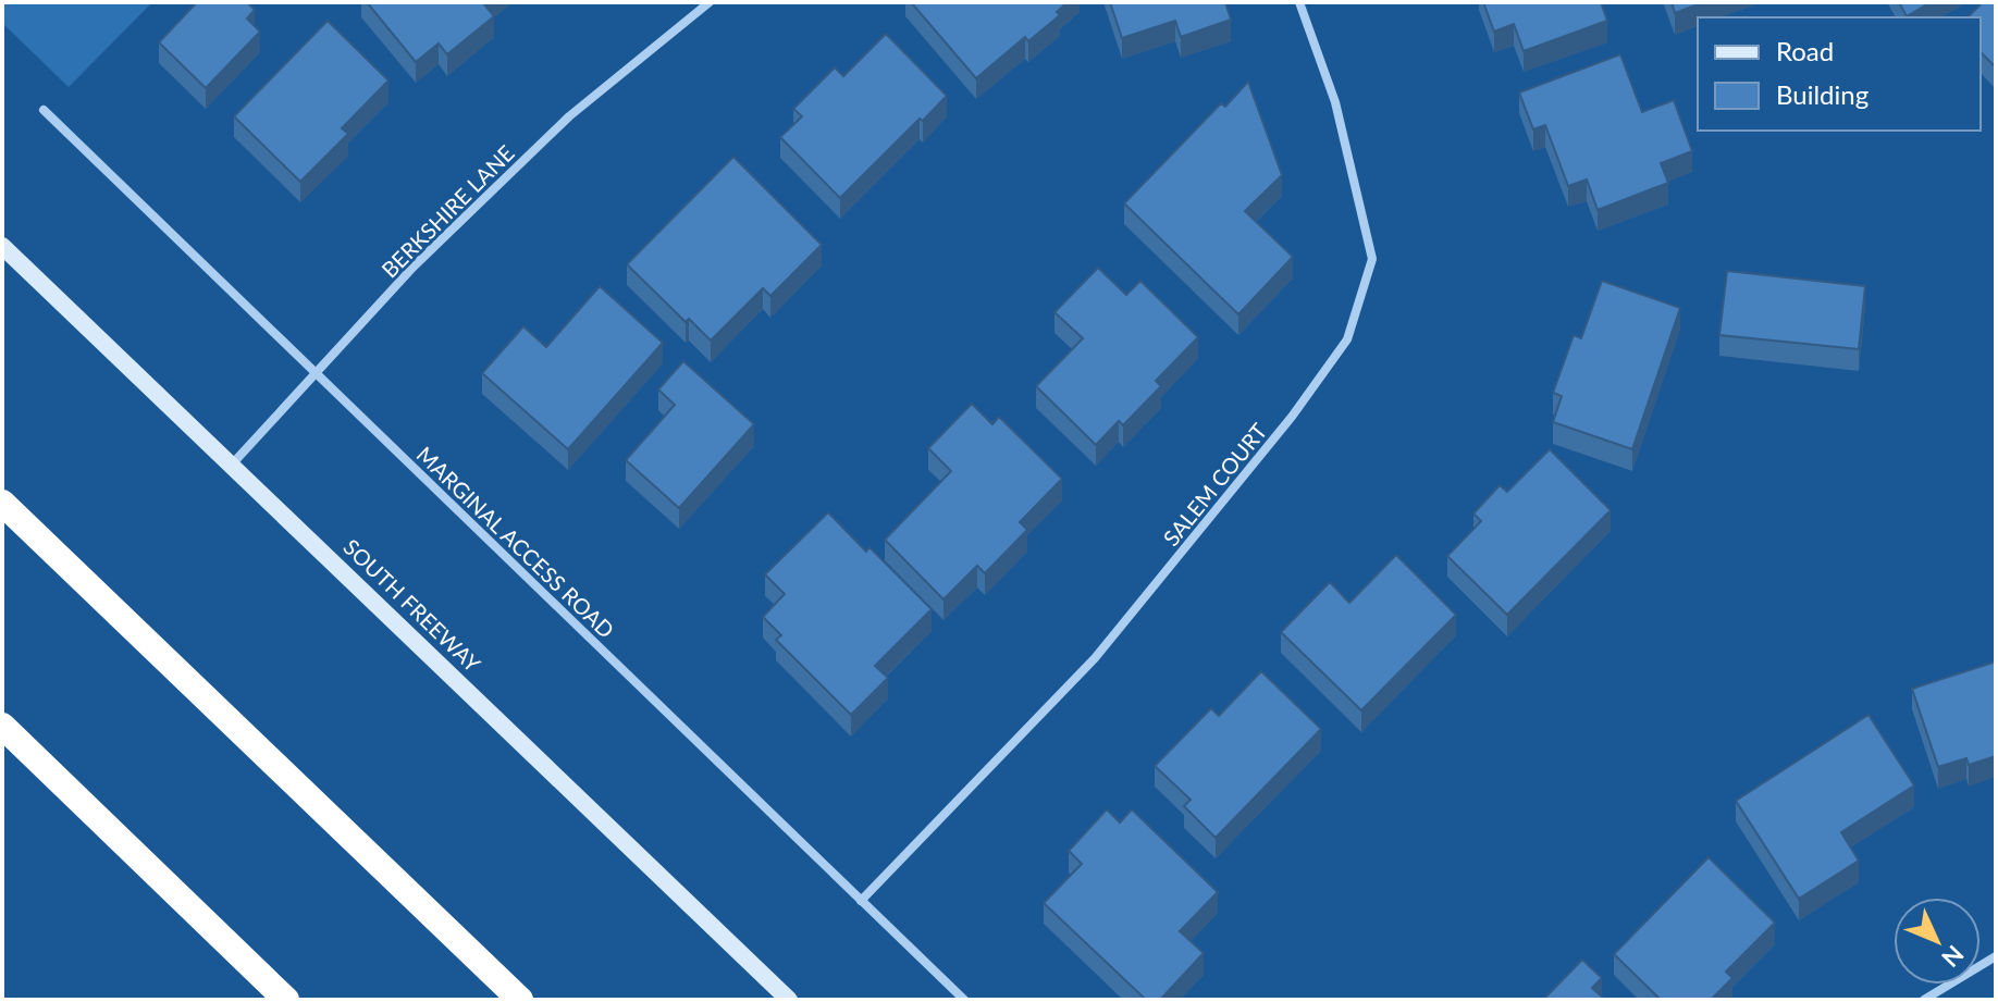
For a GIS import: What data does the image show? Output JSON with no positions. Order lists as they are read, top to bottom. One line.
{"streets":{"main road":["SOUTH FREEWAY"],"street":["BERKSHIRE LANE","SALEM COURT","MARGINAL ACCESS ROAD"]},"crossings":[["BERKSHIRE LANE","MARGINAL ACCESS ROAD"],["BERKSHIRE LANE","SOUTH FREEWAY"],["SALEM COURT","MARGINAL ACCESS ROAD"]],"legend":["Road","Building"],"north":"bottom right"}
